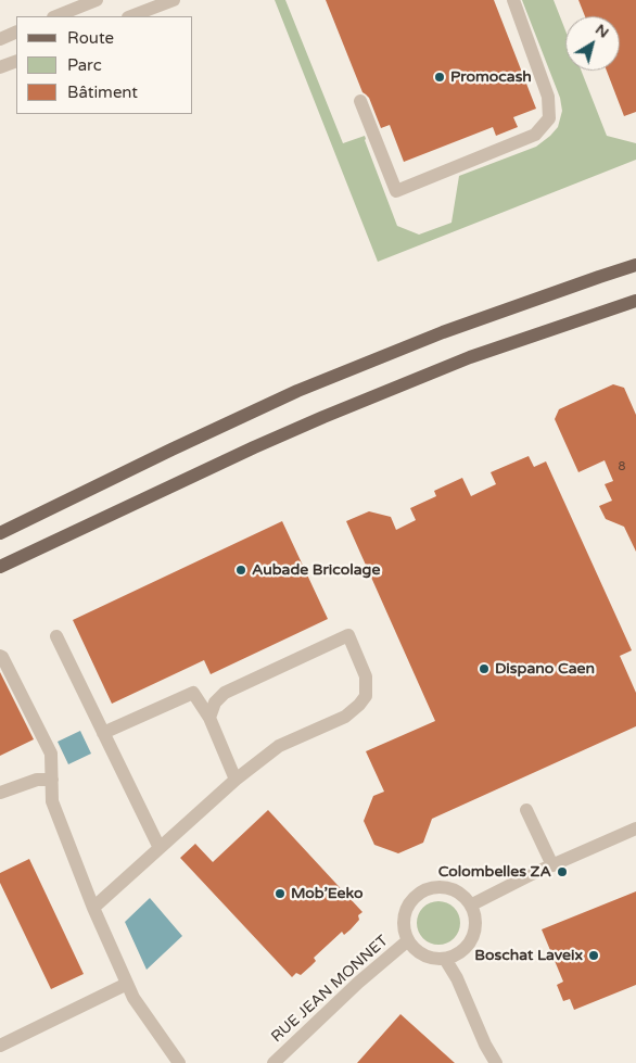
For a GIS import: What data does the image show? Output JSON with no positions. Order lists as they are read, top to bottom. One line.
{"streets":{"street":["RUE JEAN MONNET"]},"places":["Promocash","Aubade Bricolage","Dispano Caen","Colombelles ZA","Mob’Eeko","Boschat Laveix"],"house_numbers":["8"],"legend":["Route","Parc","Bâtiment"],"north":"top right"}
